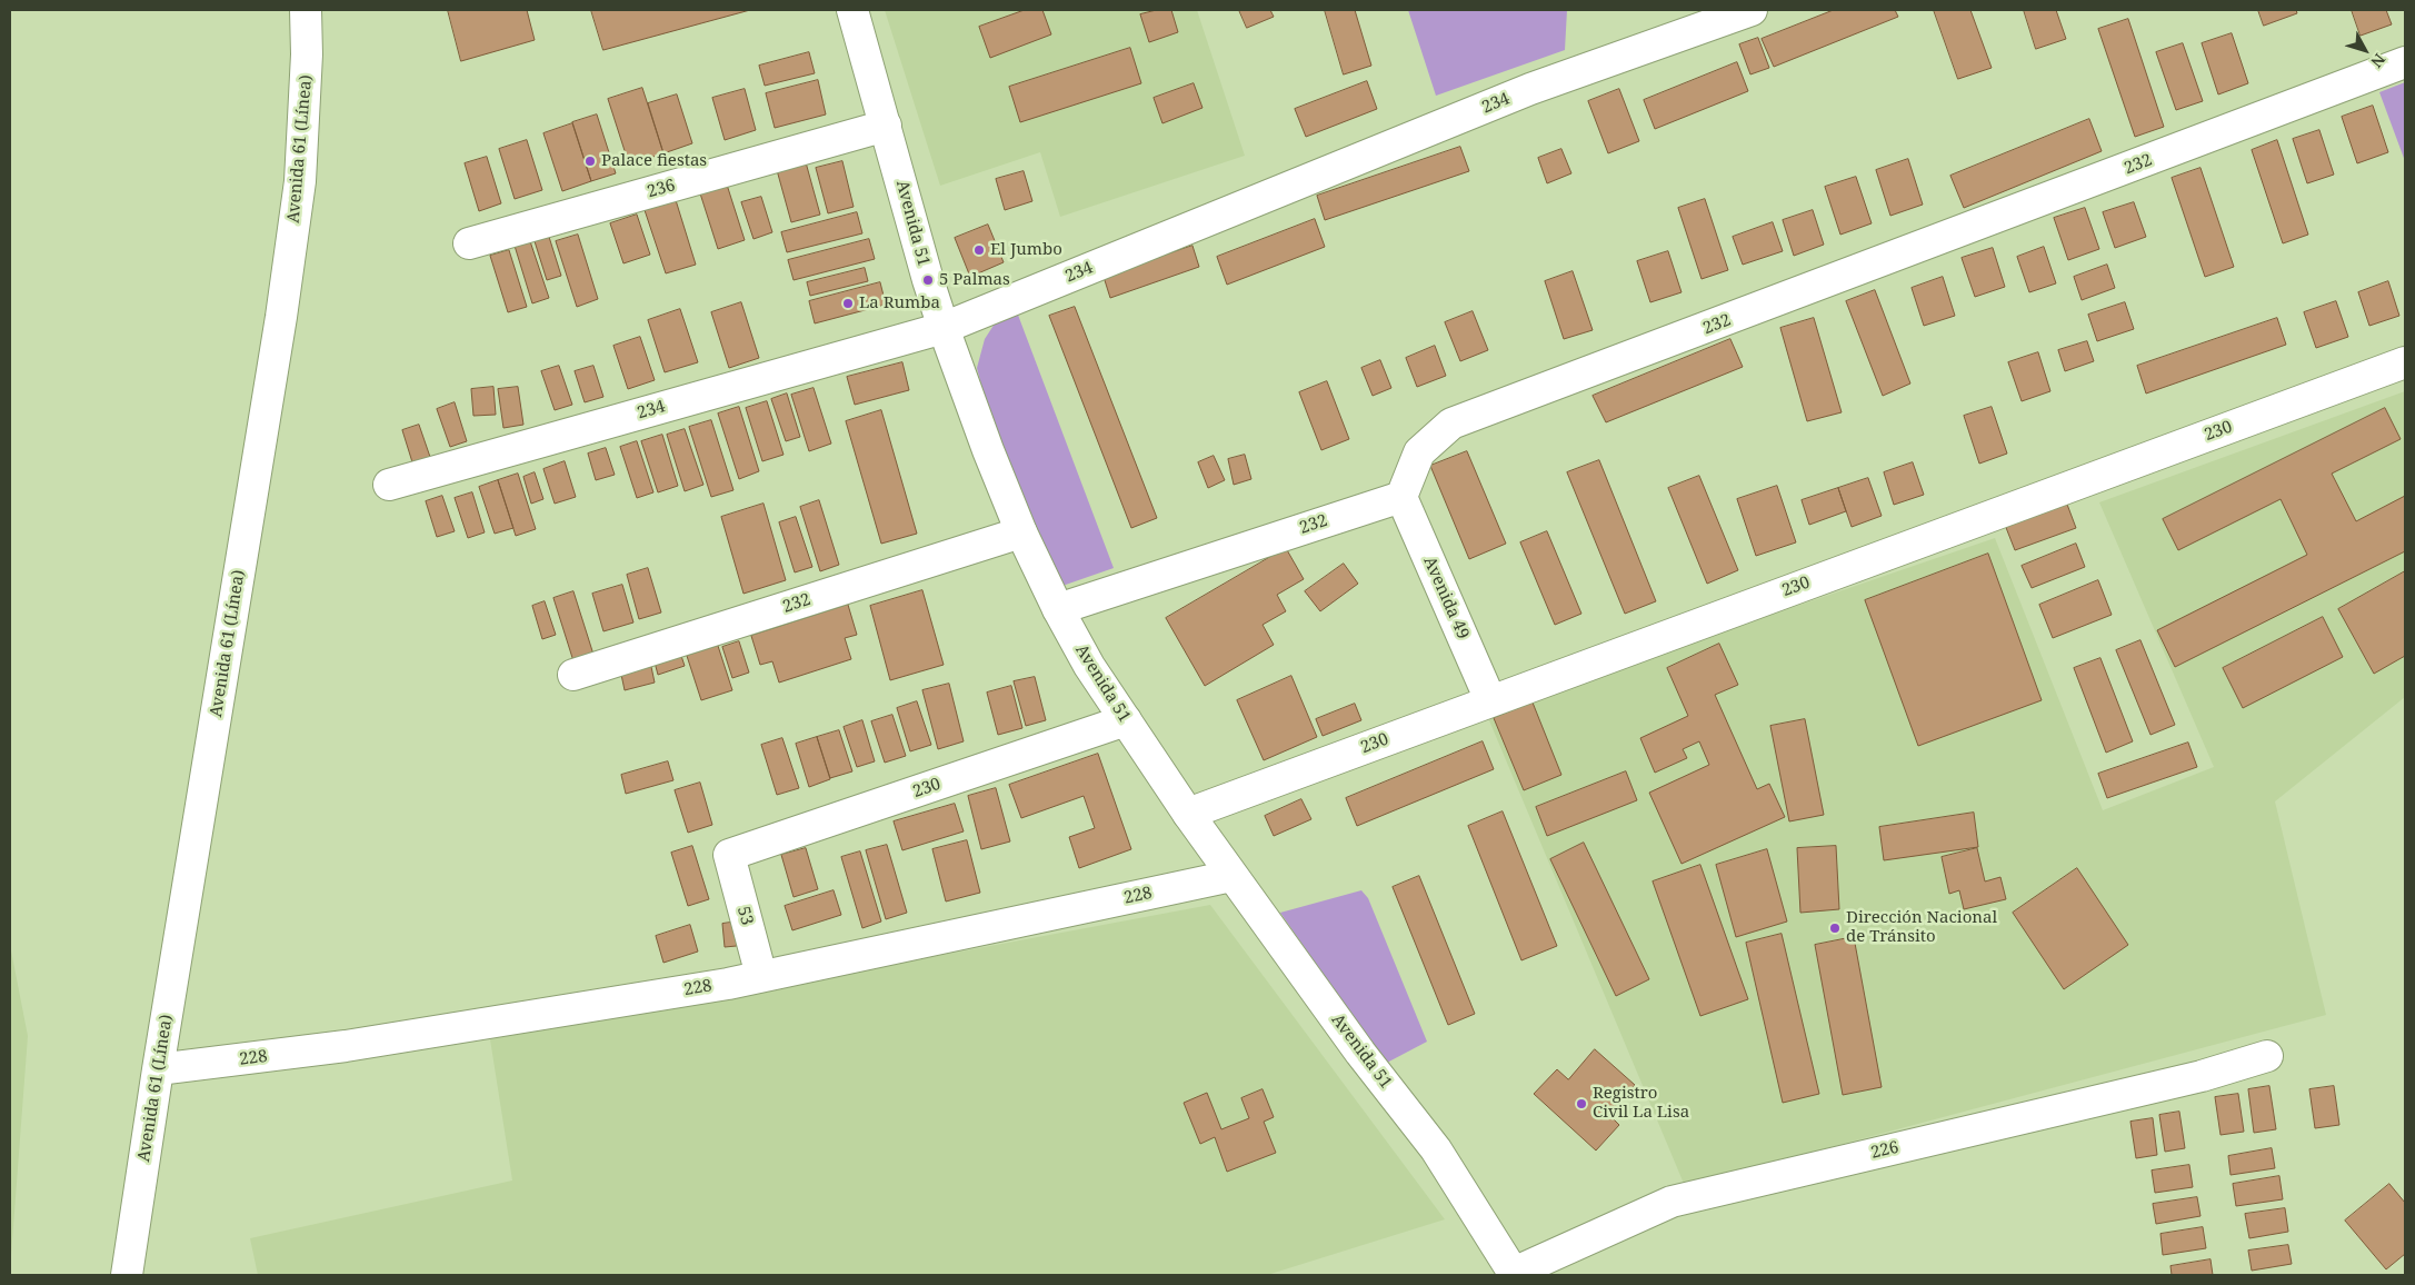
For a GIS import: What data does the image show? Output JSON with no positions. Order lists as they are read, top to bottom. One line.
{"streets":{"street":["234","Avenida 61 (Línea)","232","236","Avenida 51","230","Avenida 49","228","53","226"]},"crossings":[["234","Avenida 51"],["Avenida 61 (Línea)","228"],["232","Avenida 51"],["232","Avenida 49"],["236","Avenida 51"],["Avenida 51","230"],["Avenida 51","228"],["Avenida 51","226"],["230","Avenida 49"],["230","53"],["228","53"]],"places":["Palace fiestas","El Jumbo","5 Palmas","La Rumba","Dirección Nacional de Tránsito","Registro Civil La Lisa"],"north":"bottom right"}
